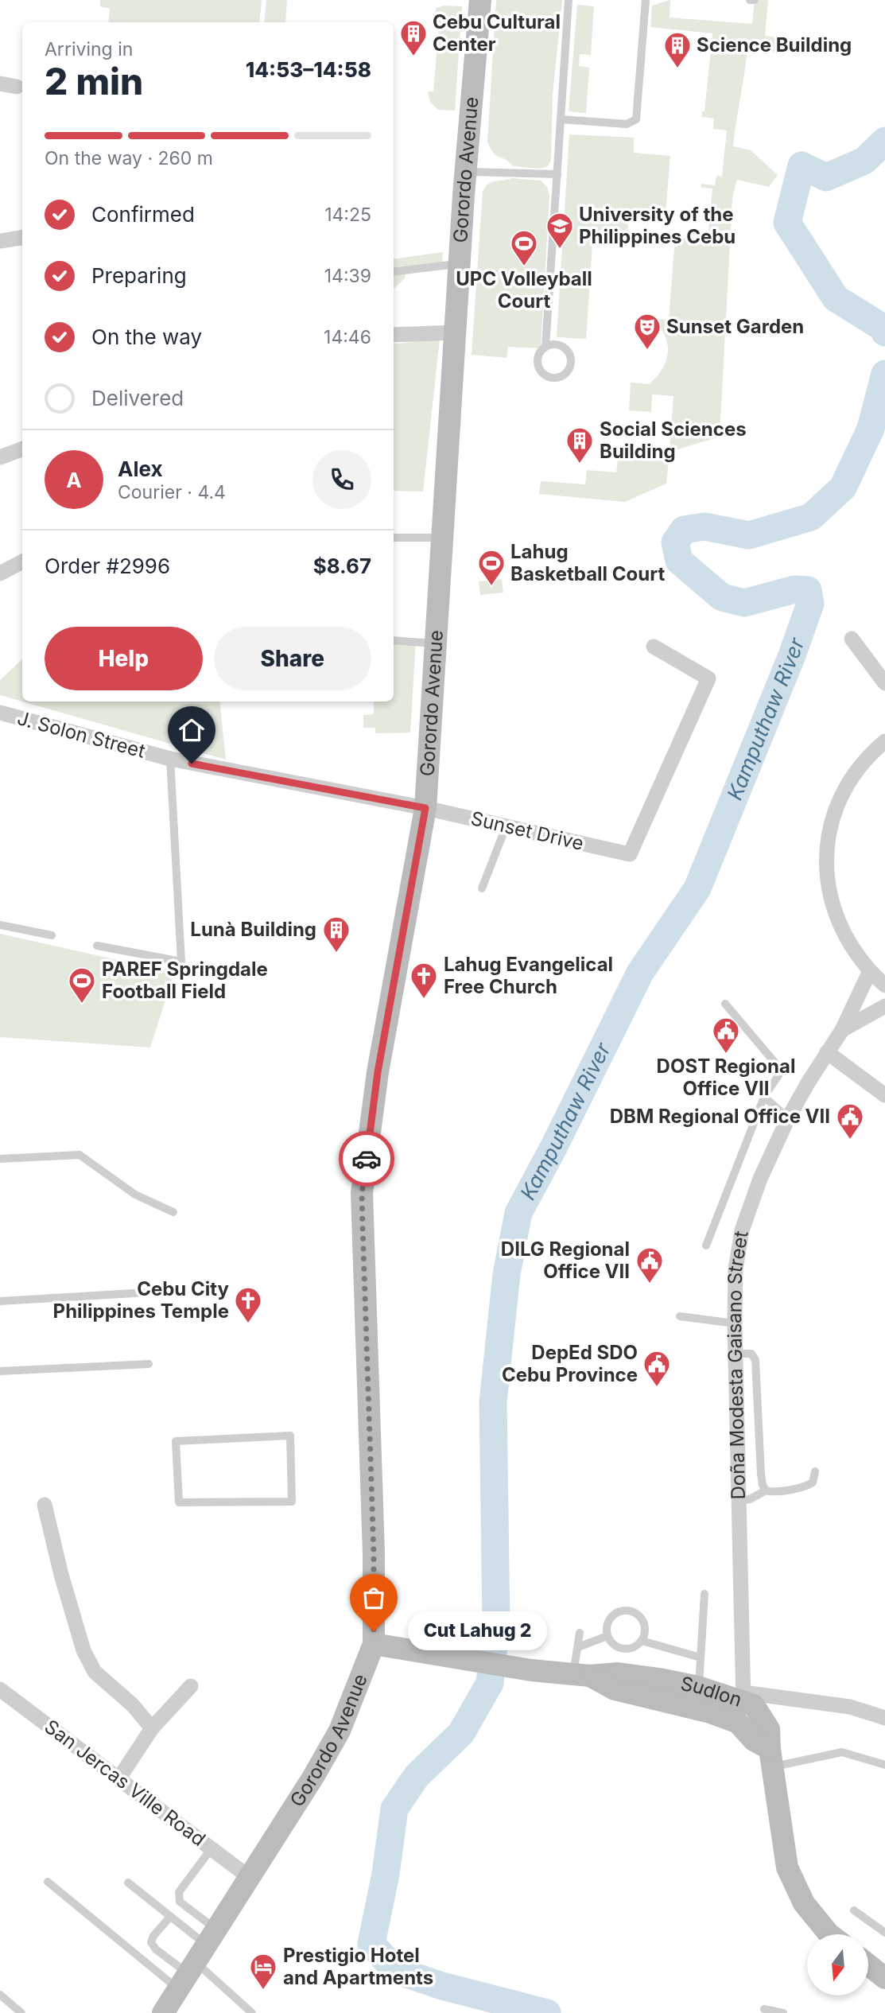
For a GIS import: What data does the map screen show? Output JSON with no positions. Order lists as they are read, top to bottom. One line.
{"streets":{"main road":["Gorordo Avenue","Sudlon"],"street":["J. Solon Street","Sunset Drive","Doña Modesta Gaisano Street","San Jercas Ville Road"]},"crossings":[["Gorordo Avenue","J. Solon Street"],["Gorordo Avenue","Sunset Drive"],["Gorordo Avenue","Sudlon"],["Gorordo Avenue","San Jercas Ville Road"],["J. Solon Street","Sunset Drive"],["Doña Modesta Gaisano Street","Sudlon"]],"water":["Kamputhaw River"],"places":{"building":["Cebu Cultural Center","Science Building","Social Sciences Building","Lunà Building"],"school or university":["University of the Philippines Cebu"],"sports":["UPC Volleyball Court","Lahug Basketball Court","PAREF Springdale Football Field"],"theatre":["Sunset Garden"],"church":["Lahug Evangelical Free Church","Cebu City Philippines Temple"],"public building":["DOST Regional Office VII","DBM Regional Office VII","DILG Regional Office VII","DepEd SDO Cebu Province"],"other":["Cut Lahug 2"],"hotel":["Prestigio Hotel and Apartments"]},"north":"bottom","page":{"heading":["2 min","Arriving in","14:53–14:58"],"panel":["Alex","Courier · 4.4","Order #2996","$8.67"],"bar":"On the way · 260 m","list":[["Confirmed","14:25"],["Preparing","14:39"],["On the way","14:46"],"Delivered"],"round":"A","buttons":["Help","Share"],"bubble":"Cut Lahug 2"}}
